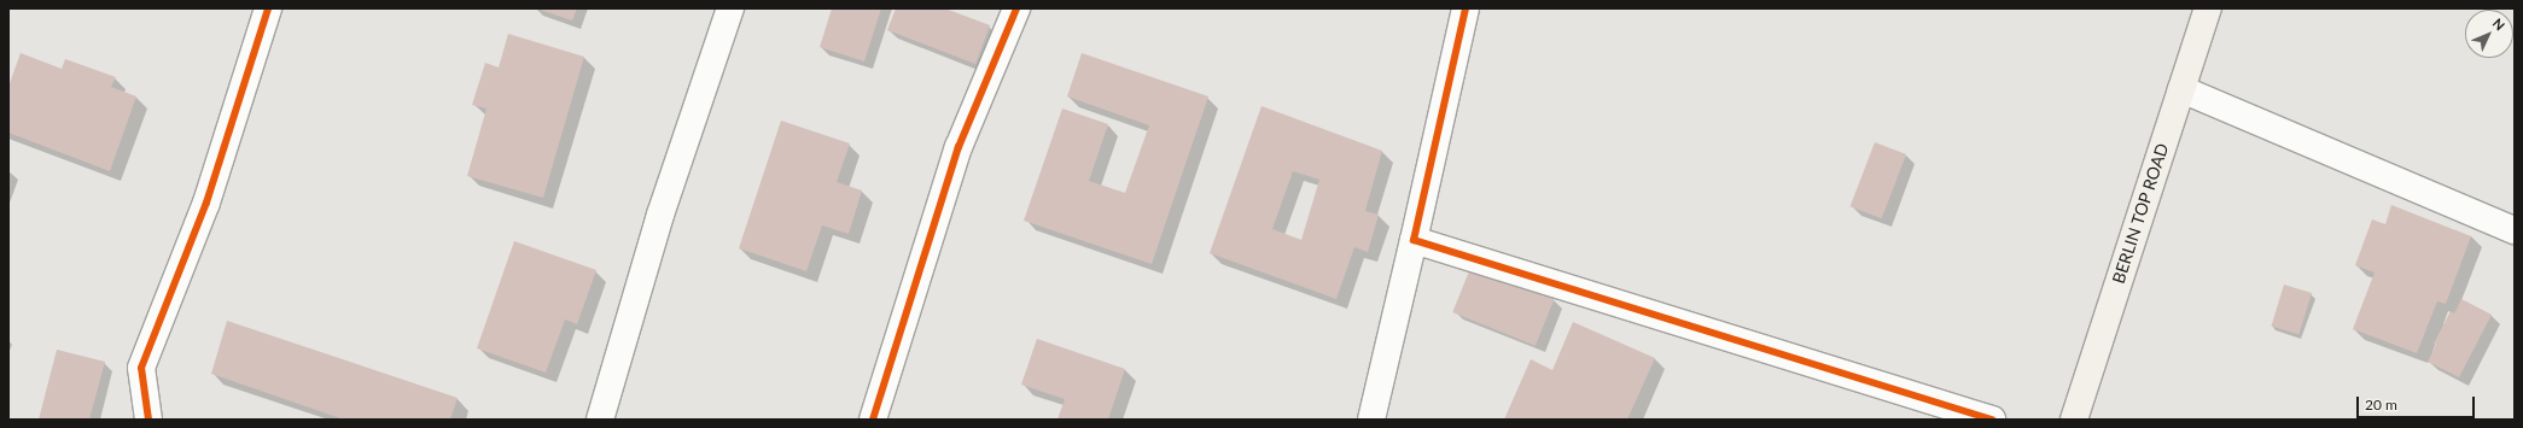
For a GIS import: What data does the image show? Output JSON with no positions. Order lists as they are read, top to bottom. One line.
{"streets":{"street":["BERLIN TOP ROAD"]},"scale_bar":"20 m","north":"top right"}
